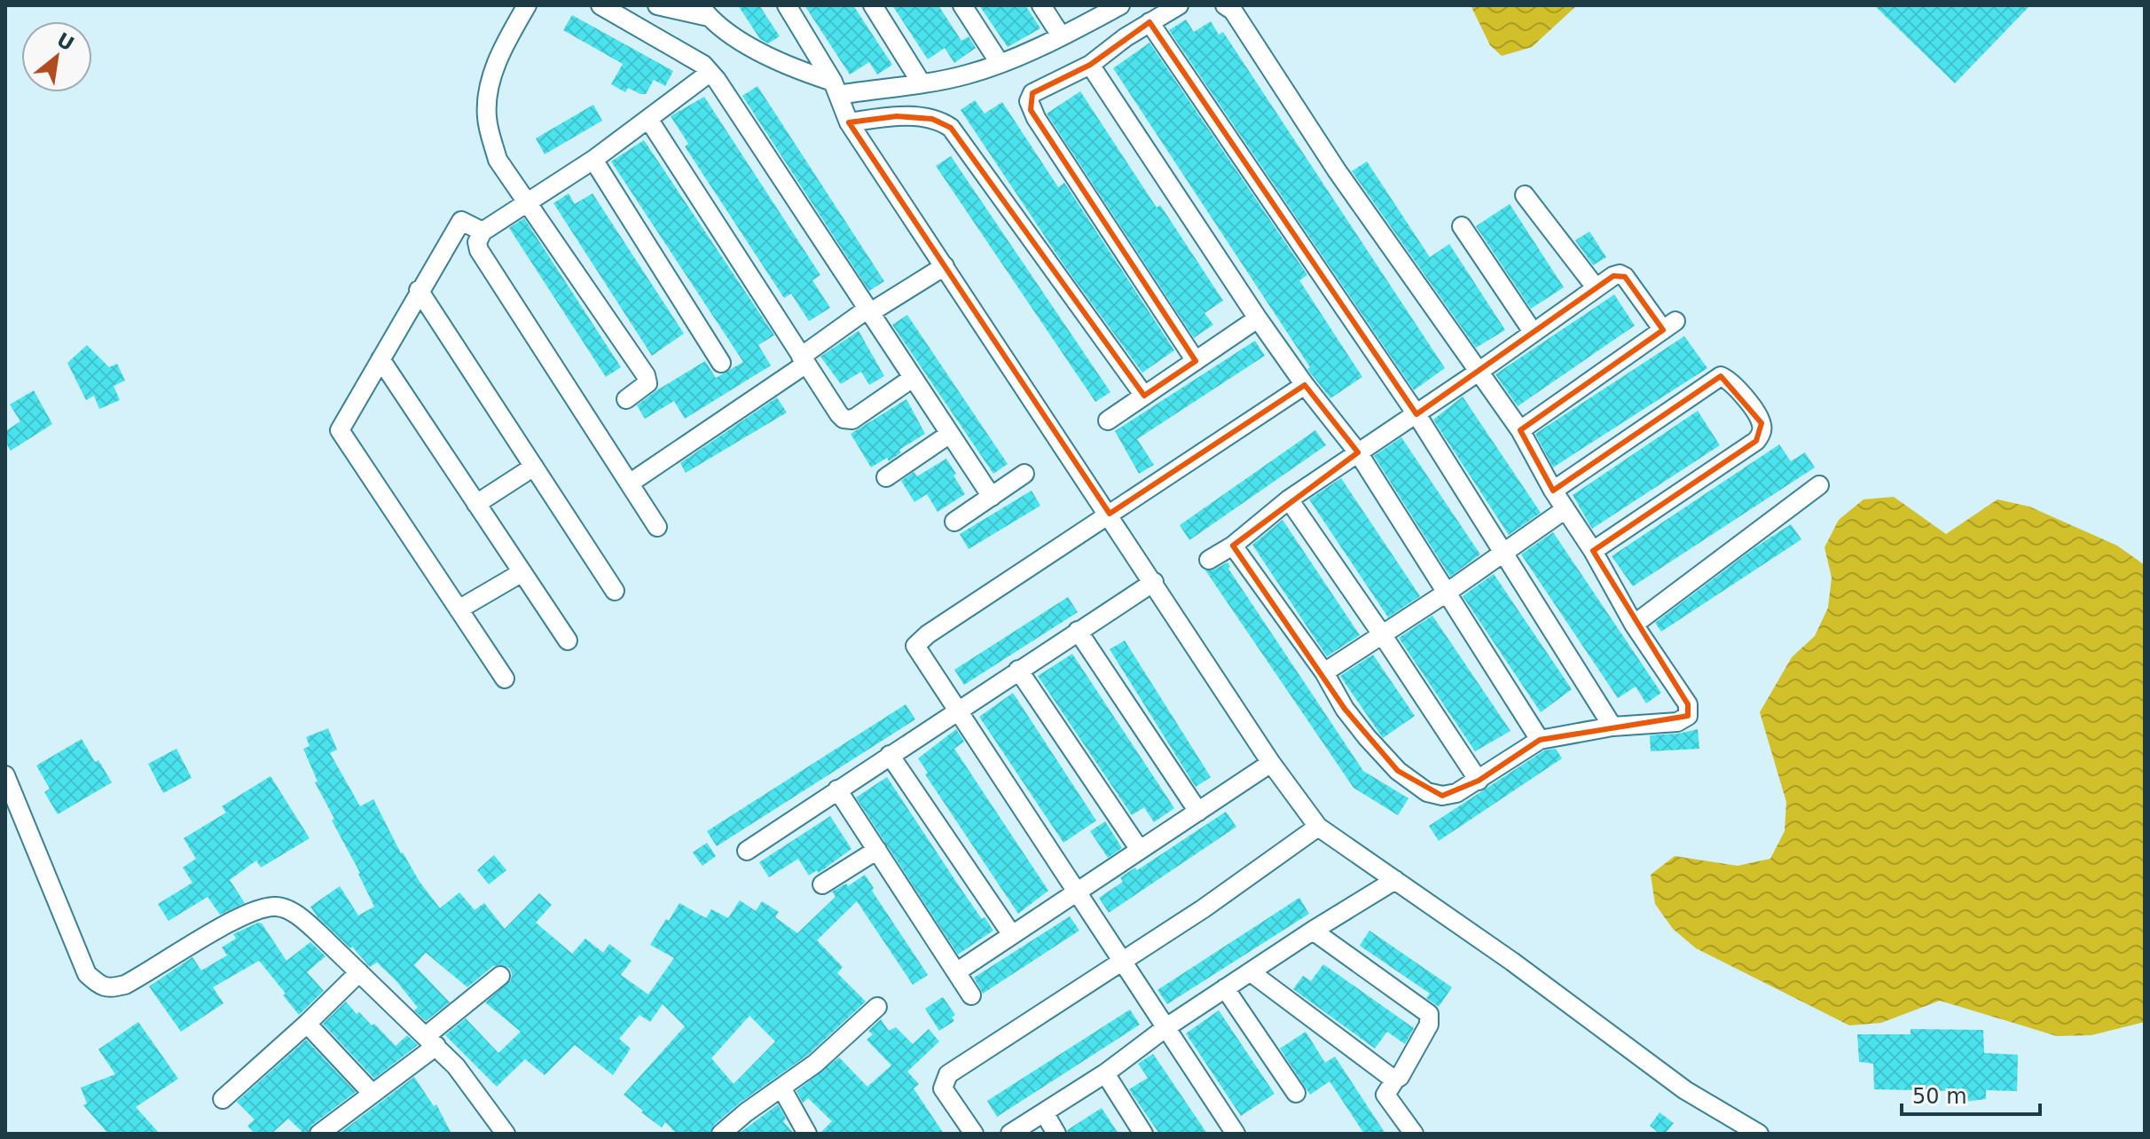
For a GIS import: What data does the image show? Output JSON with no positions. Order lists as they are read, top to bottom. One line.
{"scale_bar":"50 m","north":"top right"}
